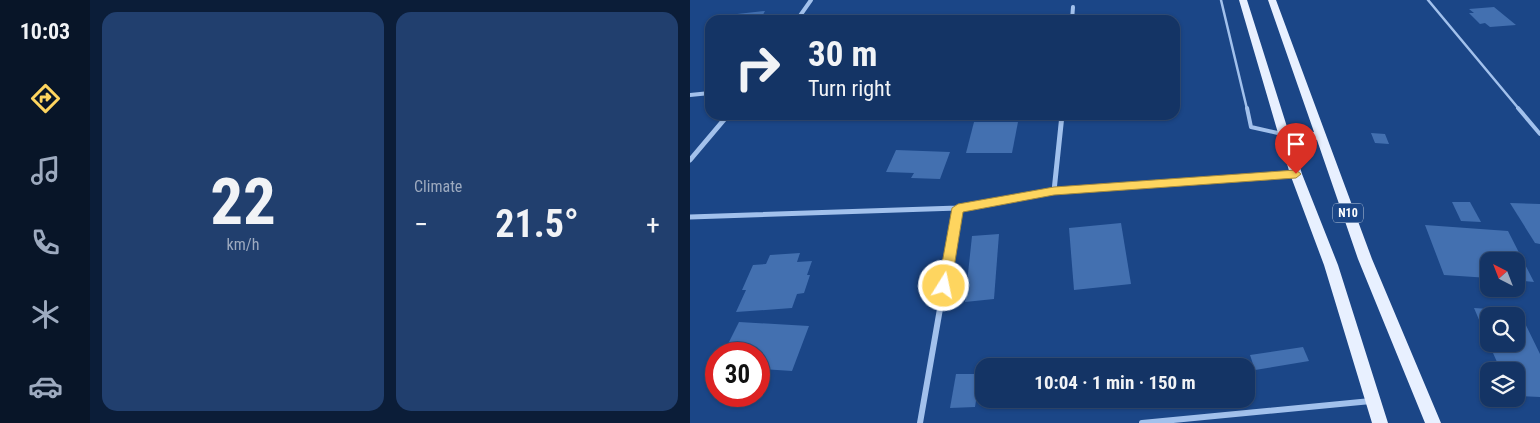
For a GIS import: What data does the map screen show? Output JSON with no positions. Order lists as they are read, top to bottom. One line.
{"streets":{"main road":["N10"]},"north":"top left","page":{"tabs":"10:03","tile":[["22","km/h"],"Climate"],"turn":["30 m","Turn right"],"heat":["−","21.5°","+"],"limit":"30","trip":"10:04 · 1 min · 150 m"}}
